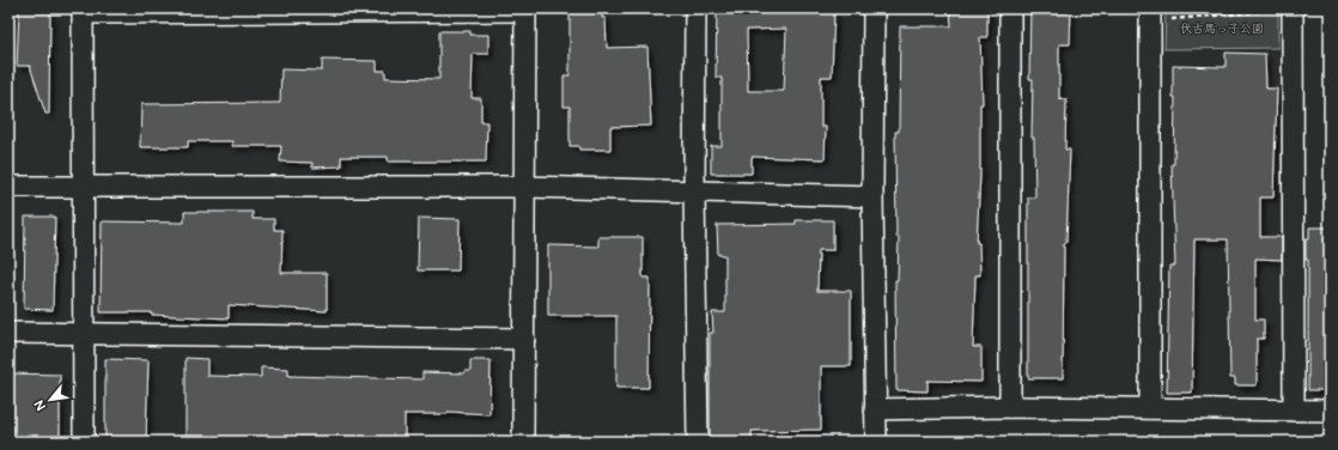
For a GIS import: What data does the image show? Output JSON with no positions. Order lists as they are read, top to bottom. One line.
{"parks":["伏古馬っ子公園"],"north":"bottom left"}
